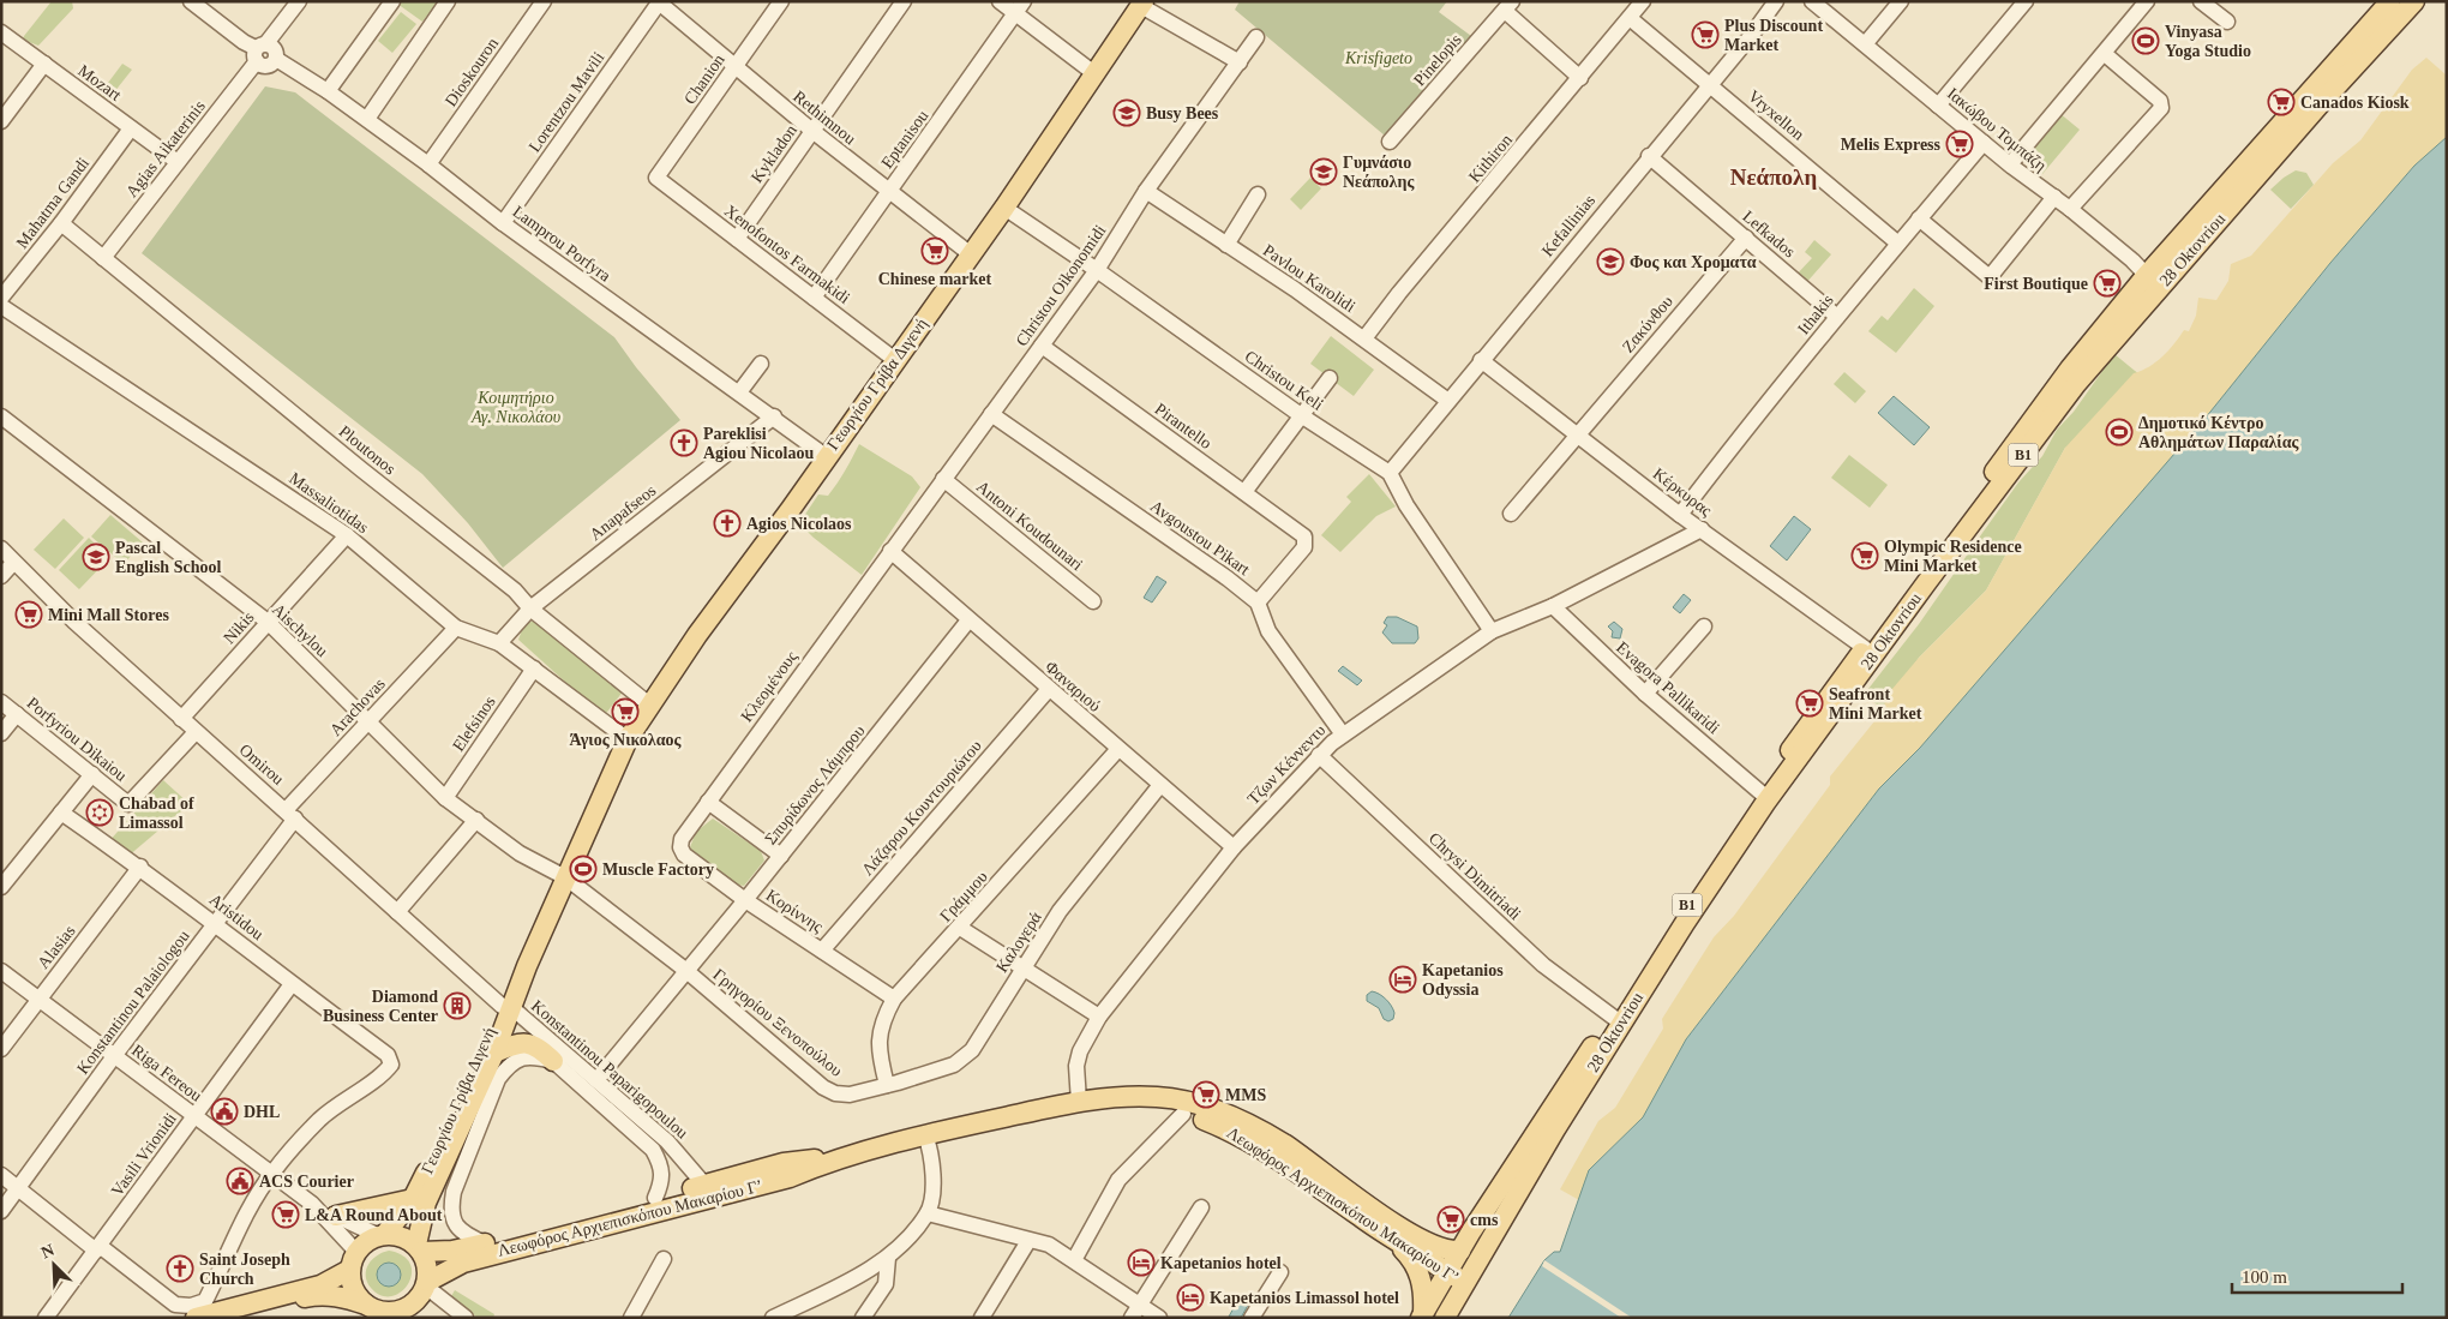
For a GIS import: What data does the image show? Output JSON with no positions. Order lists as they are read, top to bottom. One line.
{"streets":{"main road":["28 Oktovriou","Γεωργίου Γρίβα Διγενή","B1","Λεωφόρος Αρχιεπισκόπου Μακαρίου Γ’"],"street":["Pinelopis","Dioskouron","Chanion","Mozart","Lorentzou Mavili","Vryxellon","Rethimnou","Ιακώβου Τομπάζη","Eptanisou","Agias Aikaterinis","Kykladon","Kithiron","Mahatma Gandi","Kefallinias","Lefkados","Lamprou Porfyra","Xenofontos Farmakidi","Pavlou Karolidi","Christou Oikonomidi","Ithakis","Ζακύνθου","Christou Keli","Pirantello","Ploutonos","Κέρκυρας","Massaliotidas","Anapafseos","Antoni Koudounari","Avgoustou Pikart","Nikis","Aischylou","Κλεομένους","Φαναριού","Evagora Pallikaridi","Arachovas","Elefsinos","Porfyriou Dikaiou","Omirou","Τζων Κέννεντυ","Σπυρίδωνος Λάμπρου","Λάζαρου Κουντουριώτου","Chrysi Dimitriadi","Γράμμου","Κορίννης","Aristidou","Καλογερά","Alasias","Konstantinou Palaiologou","Γρηγορίου Ξενοπούλου","Konstantinou Paparigopoulou","Riga Fereou","Vasili Vrionidi"]},"crossings":[["Dioskouron","Lamprou Porfyra"],["Chanion","Rethimnou"],["Chanion","Xenofontos Farmakidi"],["Mozart","Agias Aikaterinis"],["Mozart","Mahatma Gandi"],["Lorentzou Mavili","Rethimnou"],["Lorentzou Mavili","Lamprou Porfyra"],["Vryxellon","Kithiron"],["Vryxellon","Kefallinias"],["Vryxellon","Ithakis"],["Rethimnou","Eptanisou"],["Rethimnou","Kykladon"],["Rethimnou","Γεωργίου Γρίβα Διγενή"],["Ιακώβου Τομπάζη","28 Oktovriou"],["Ιακώβου Τομπάζη","Ithakis"],["Eptanisou","Xenofontos Farmakidi"],["Agias Aikaterinis","Lamprou Porfyra"],["Agias Aikaterinis","Ploutonos"],["Kykladon","Xenofontos Farmakidi"],["Kithiron","Pavlou Karolidi"],["Mahatma Gandi","Ploutonos"],["Kefallinias","Lefkados"],["Kefallinias","Pavlou Karolidi"],["Kefallinias","Christou Keli"],["Kefallinias","Κέρκυρας"],["Lefkados","Ithakis"],["Lefkados","Ζακύνθου"],["Lamprou Porfyra","Γεωργίου Γρίβα Διγενή"],["Lamprou Porfyra","Anapafseos"],["28 Oktovriou","Κέρκυρας"],["28 Oktovriou","Evagora Pallikaridi"],["28 Oktovriou","Chrysi Dimitriadi"],["28 Oktovriou","Λεωφόρος Αρχιεπισκόπου Μακαρίου Γ’"],["Xenofontos Farmakidi","Γεωργίου Γρίβα Διγενή"],["Pavlou Karolidi","Christou Oikonomidi"],["Christou Oikonomidi","Christou Keli"],["Christou Oikonomidi","Pirantello"],["Christou Oikonomidi","Antoni Koudounari"],["Christou Oikonomidi","Avgoustou Pikart"],["Christou Oikonomidi","Κλεομένους"],["Christou Oikonomidi","Φαναριού"],["Ithakis","Κέρκυρας"],["Ζακύνθου","Κέρκυρας"],["Christou Keli","Γεωργίου Γρίβα Διγενή"],["Christou Keli","Τζων Κέννεντυ"],["Γεωργίου Γρίβα Διγενή","Ploutonos"],["Γεωργίου Γρίβα Διγενή","Massaliotidas"],["Γεωργίου Γρίβα Διγενή","Aischylou"],["Γεωργίου Γρίβα Διγενή","Omirou"],["Γεωργίου Γρίβα Διγενή","Γρηγορίου Ξενοπούλου"],["Γεωργίου Γρίβα Διγενή","Konstantinou Paparigopoulou"],["Γεωργίου Γρίβα Διγενή","Riga Fereou"],["Γεωργίου Γρίβα Διγενή","Λεωφόρος Αρχιεπισκόπου Μακαρίου Γ’"],["Pirantello","Avgoustou Pikart"],["Ploutonos","Anapafseos"],["Κέρκυρας","Τζων Κέννεντυ"],["Massaliotidas","Anapafseos"],["Massaliotidas","Nikis"],["Massaliotidas","Arachovas"],["Massaliotidas","Elefsinos"],["Nikis","Aischylou"],["Nikis","Omirou"],["Aischylou","Arachovas"],["Aischylou","Elefsinos"],["Aischylou","Γρηγορίου Ξενοπούλου"],["Κλεομένους","Φαναριού"],["Κλεομένους","Κορίννης"],["Φαναριού","Τζων Κέννεντυ"],["Φαναριού","Σπυρίδωνος Λάμπρου"],["Φαναριού","Λάζαρου Κουντουριώτου"],["Φαναριού","Γράμμου"],["Φαναριού","Καλογερά"],["Evagora Pallikaridi","Τζων Κέννεντυ"],["Arachovas","Omirou"],["Arachovas","Konstantinou Palaiologou"],["Porfyriou Dikaiou","Omirou"],["Omirou","Konstantinou Palaiologou"],["Omirou","Konstantinou Paparigopoulou"],["Τζων Κέννεντυ","Chrysi Dimitriadi"],["Τζων Κέννεντυ","Λεωφόρος Αρχιεπισκόπου Μακαρίου Γ’"],["Σπυρίδωνος Λάμπρου","Κορίννης"],["Σπυρίδωνος Λάμπρου","Γρηγορίου Ξενοπούλου"],["Σπυρίδωνος Λάμπρου","Konstantinou Paparigopoulou"],["Λάζαρου Κουντουριώτου","Κορίννης"],["Γράμμου","Κορίννης"],["Γράμμου","Καλογερά"],["Γράμμου","Γρηγορίου Ξενοπούλου"],["Aristidou","Alasias"],["Aristidou","Konstantinou Palaiologou"],["Aristidou","Riga Fereou"],["Aristidou","Vasili Vrionidi"],["Καλογερά","Γρηγορίου Ξενοπούλου"],["Alasias","Riga Fereou"],["Konstantinou Palaiologou","Riga Fereou"],["Konstantinou Paparigopoulou","Λεωφόρος Αρχιεπισκόπου Μακαρίου Γ’"],["Riga Fereou","Vasili Vrionidi"],["Riga Fereou","Λεωφόρος Αρχιεπισκόπου Μακαρίου Γ’"]],"districts":["Νεάπολη"],"parks":["Krisfigeto","Κοιμητήριο Αγ. Νικολάου"],"places":{"supermarket":["Plus Discount Market","Canados Kiosk","Melis Express","Chinese market","First Boutique","Olympic Residence Mini Market","Mini Mall Stores","Seafront Mini Market","Άγιος Νικολαος","MMS","L&A Round About","cms"],"sports":["Vinyasa Yoga Studio","Δημοτικό Κέντρο Αθλημάτων Παραλίας","Muscle Factory"],"school or university":["Busy Bees","Γυμνάσιο Νεάπολης","Φος και Χροματα","Pascal English School"],"church":["Pareklisi Agiou Nicolaou","Agios Nicolaos","Saint Joseph Church"],"synagogue":["Chabad of Limassol"],"hotel":["Kapetanios Odyssia","Kapetanios hotel","Kapetanios Limassol hotel"],"building":["Diamond Business Center"],"public building":["DHL","ACS Courier"]},"scale_bar":"100 m","north":"top left"}
